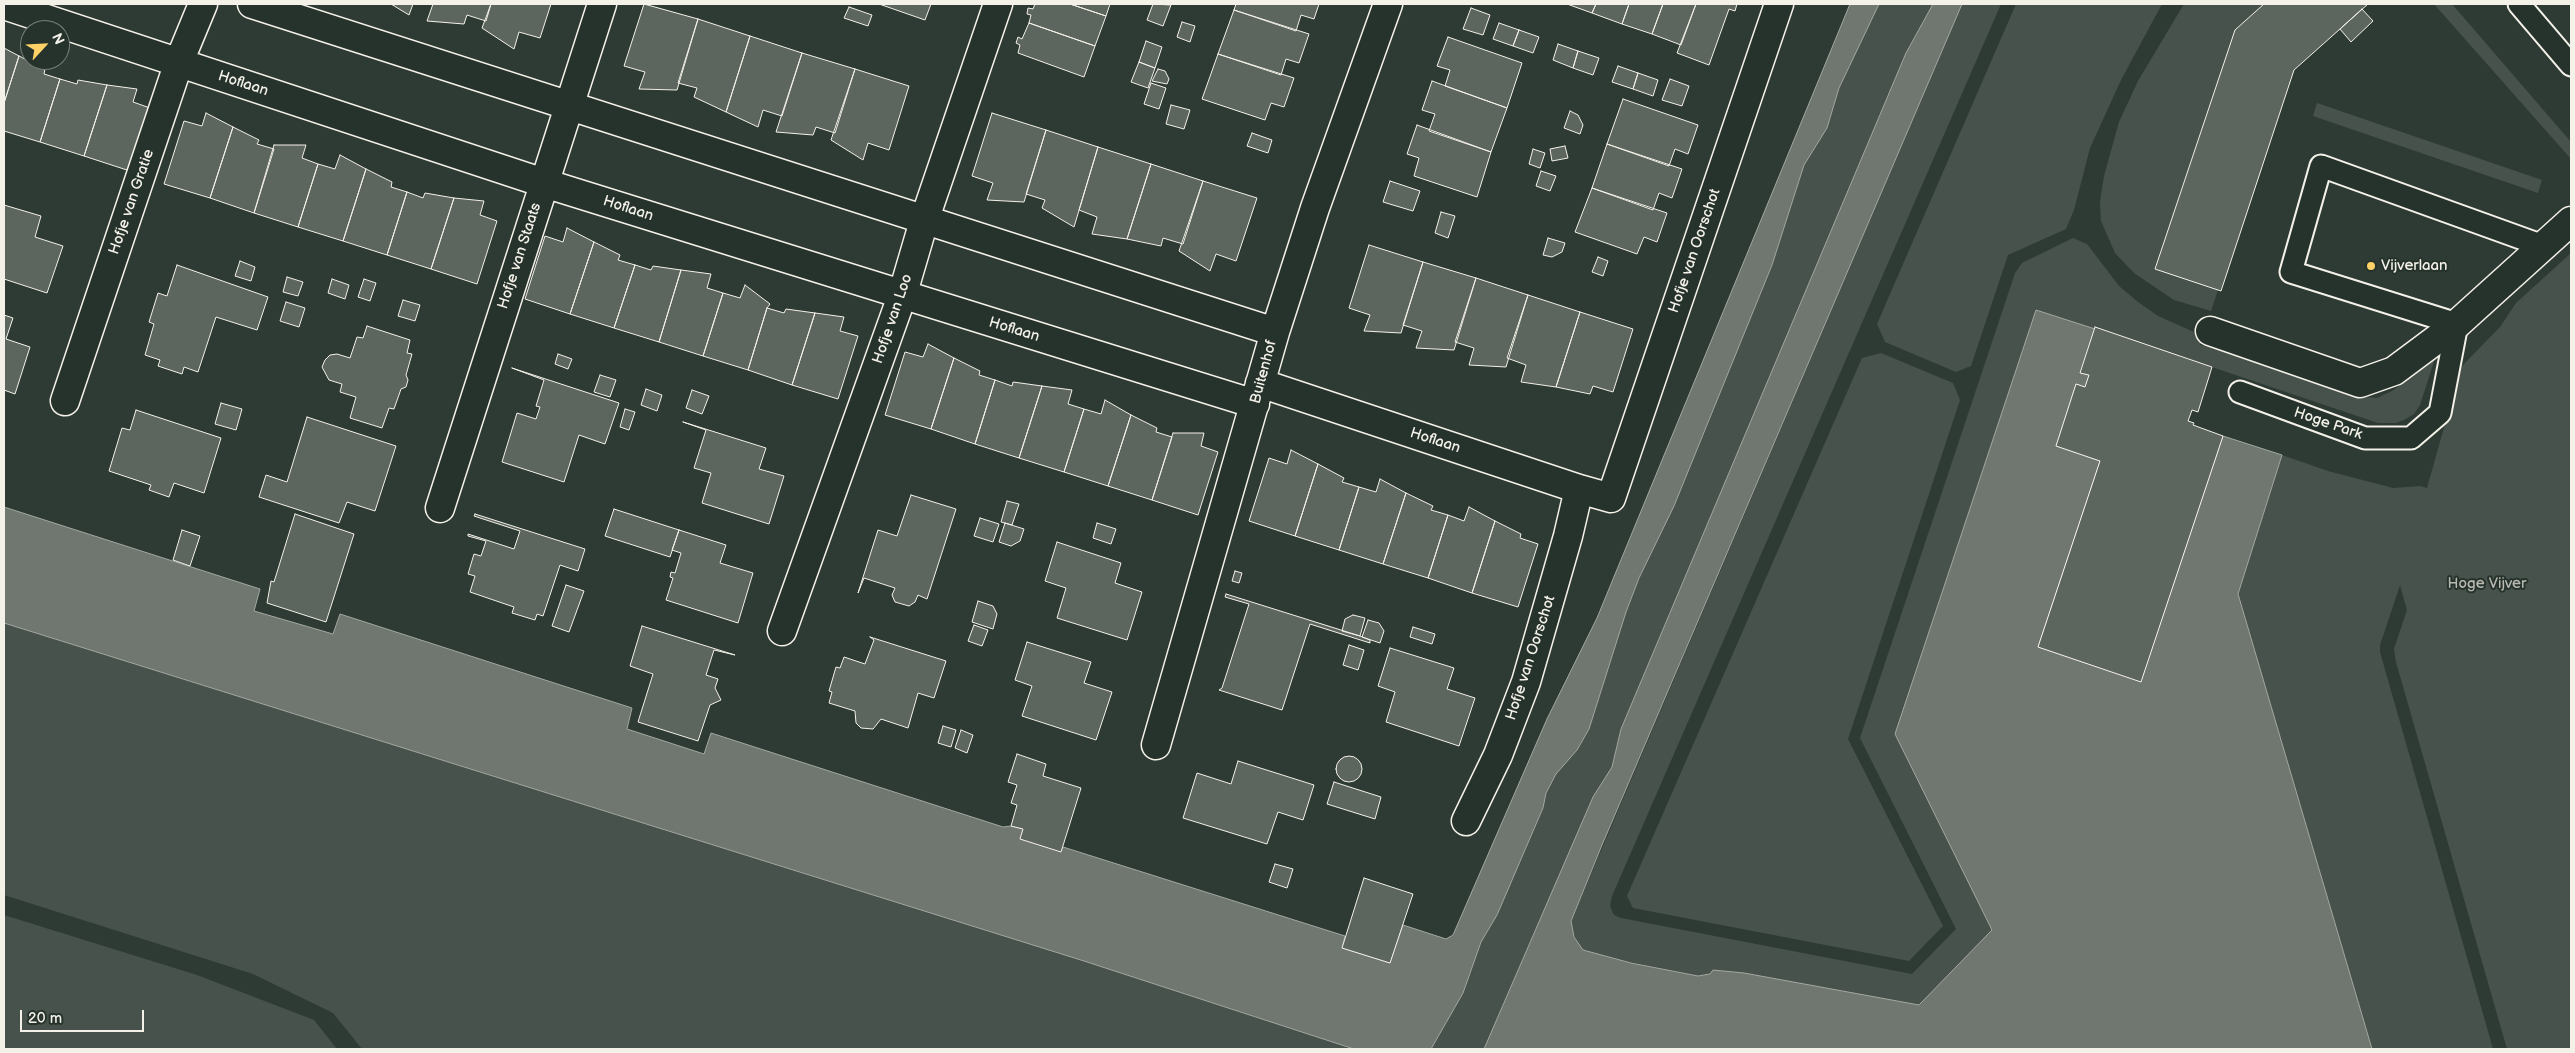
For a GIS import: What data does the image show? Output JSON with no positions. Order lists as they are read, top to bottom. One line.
{"streets":{"street":["Hoflaan","Hofje van Gratie","Hofje van Oorschot","Hofje van Staats","Hofje van Loo","Buitenhof"],"lane":["Hoge Park"]},"crossings":[["Hoflaan","Hofje van Gratie"],["Hoflaan","Hofje van Oorschot"],["Hoflaan","Hofje van Staats"],["Hoflaan","Hofje van Loo"],["Hoflaan","Buitenhof"]],"parks":["Hoge Vijver"],"places":["Vijverlaan"],"scale_bar":"20 m","north":"top right"}
